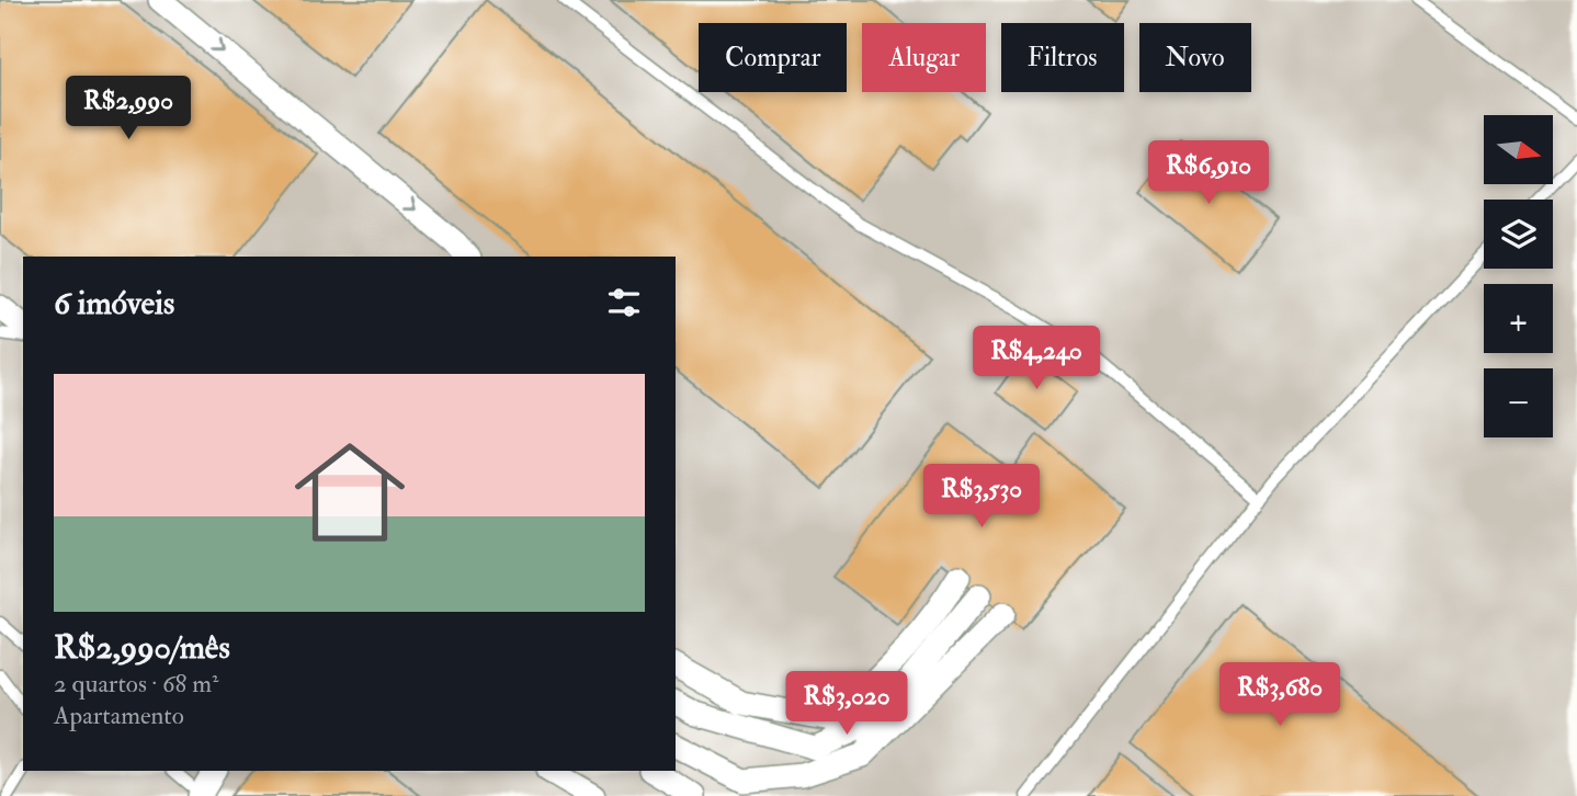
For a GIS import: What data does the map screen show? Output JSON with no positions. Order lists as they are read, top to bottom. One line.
{"north":"right","page":{"chip":["Comprar","Alugar","Filtros","Novo"],"price":["R$2,990","R$6,910","R$4,240","R$3,530","R$3,680","R$3,020"],"map_buttons":["+","−"],"heading":"6 imóveis","list":[{"name":"R$2,990/mês","note":"2 quartos · 68 m² · Apartamento"}]}}
